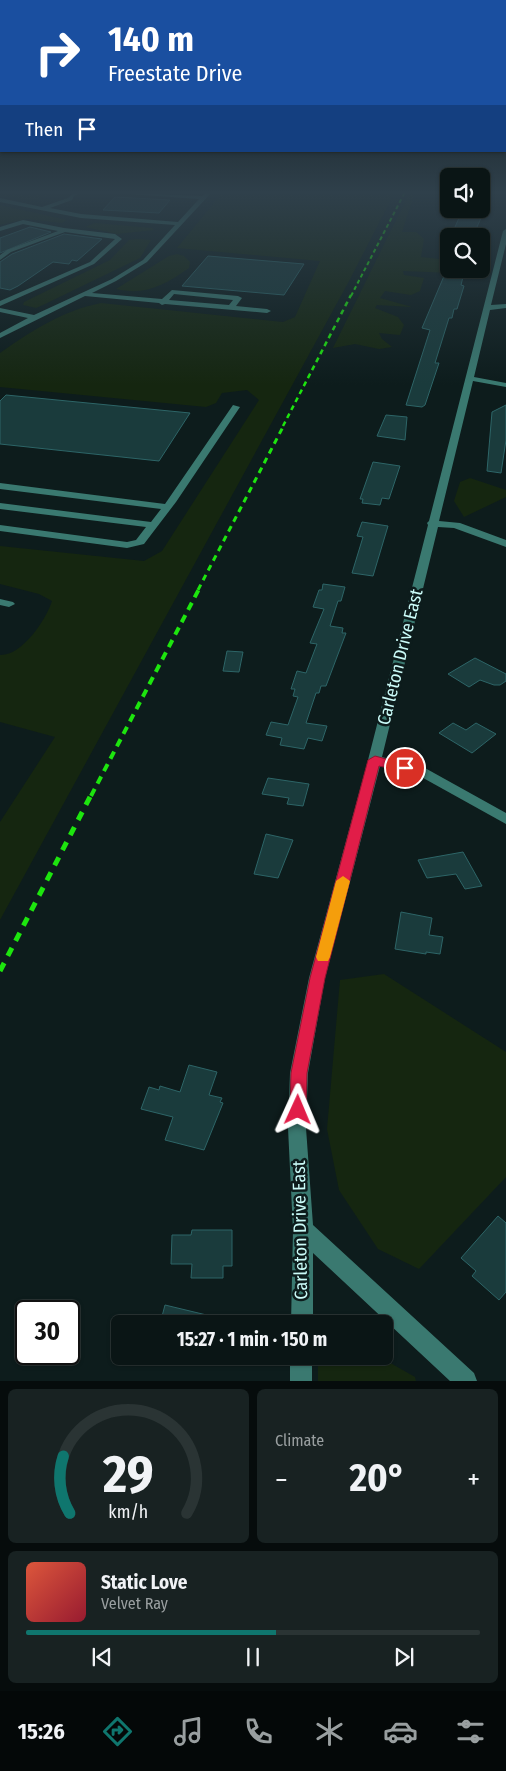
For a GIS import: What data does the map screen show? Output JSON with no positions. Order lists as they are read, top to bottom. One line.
{"streets":{"street":["Carleton Drive East"]},"page":{"turn":["140 m","Freestate Drive"],"then":"Then","limit":"30","trip":"15:27 · 1 min · 150 m","tile":"Climate","heat":["−","20°","+"],"song":["Static Love","Velvet Ray"],"tabs":"15:26","gauge":["29","km/h"]}}
